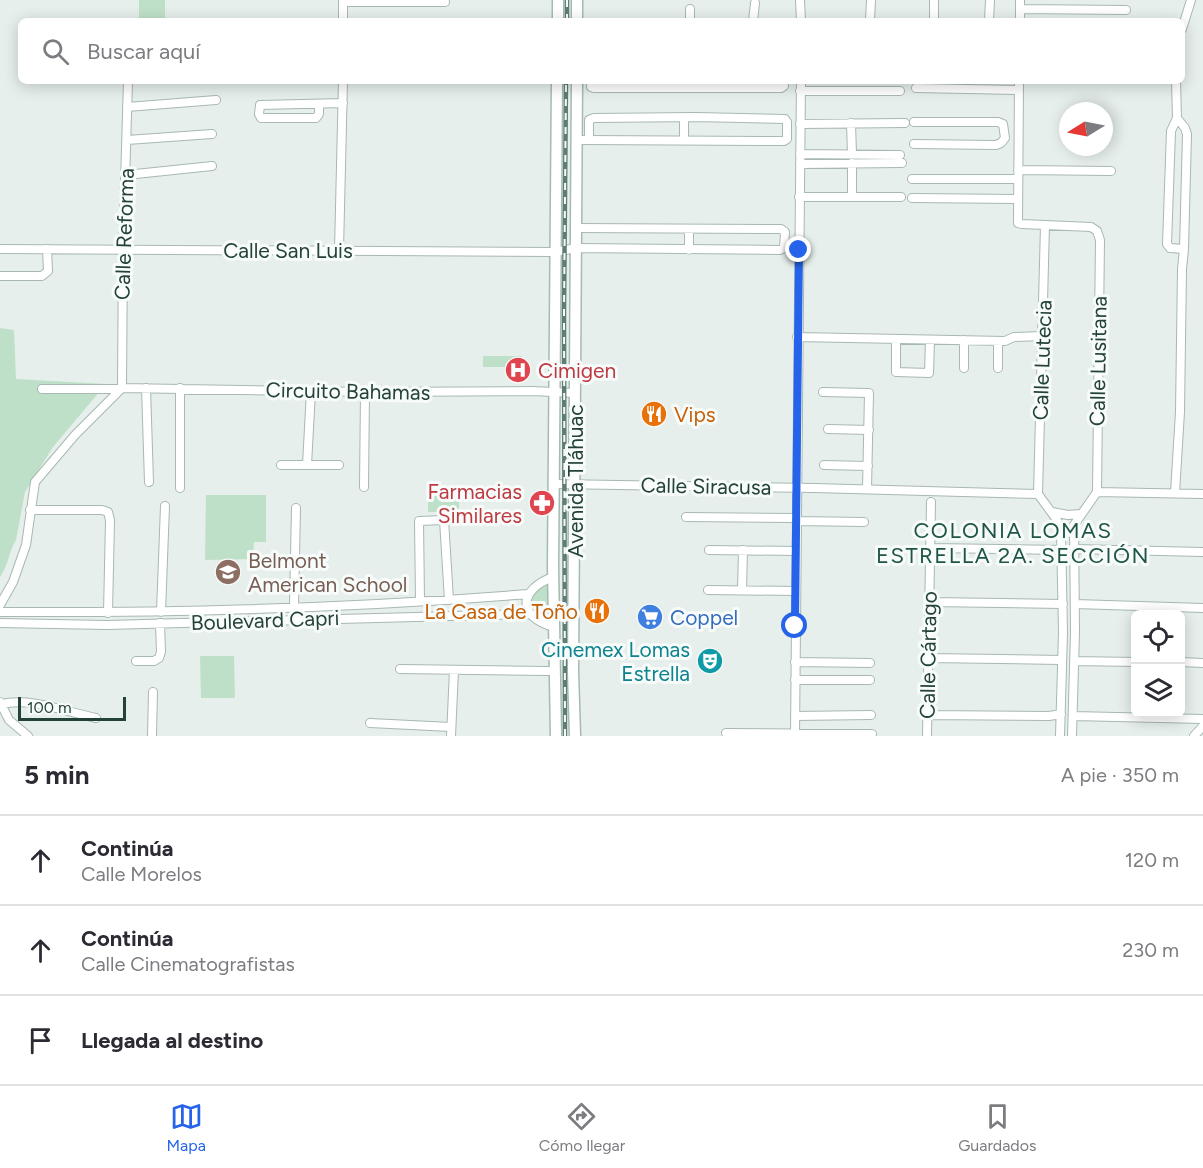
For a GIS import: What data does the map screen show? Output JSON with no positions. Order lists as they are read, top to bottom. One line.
{"streets":{"main road":["Avenida Tláhuac"],"street":["Calle Reforma","Calle San Luis","Calle Lutecia","Calle Lusitana","Circuito Bahamas","Calle Siracusa","Boulevard Capri","Calle Cártago"]},"crossings":[["Calle Reforma","Calle San Luis"],["Calle Reforma","Circuito Bahamas"],["Calle San Luis","Avenida Tláhuac"],["Calle Lutecia","Calle Lusitana"],["Calle Lutecia","Calle Siracusa"],["Circuito Bahamas","Avenida Tláhuac"],["Avenida Tláhuac","Calle Siracusa"]],"districts":["COLONIA LOMAS ESTRELLA 2A. SECCIÓN"],"places":{"hospital":["Cimigen"],"restaurant":["Vips","La Casa de Toño"],"pharmacy":["Farmacias Similares"],"school or university":["Belmont American School"],"supermarket":["Coppel"],"theatre":["Cinemex Lomas Estrella"]},"scale_bar":"100 m","north":"left","page":{"search":"Buscar aquí","scale":"100 m","heading":["5 min","A pie · 350 m"],"list":[["Continúa","Calle Morelos","120 m"],["Continúa","Calle Cinematografistas","230 m"],"Llegada al destino"],"nav":["Mapa","Cómo llegar","Guardados"]}}
